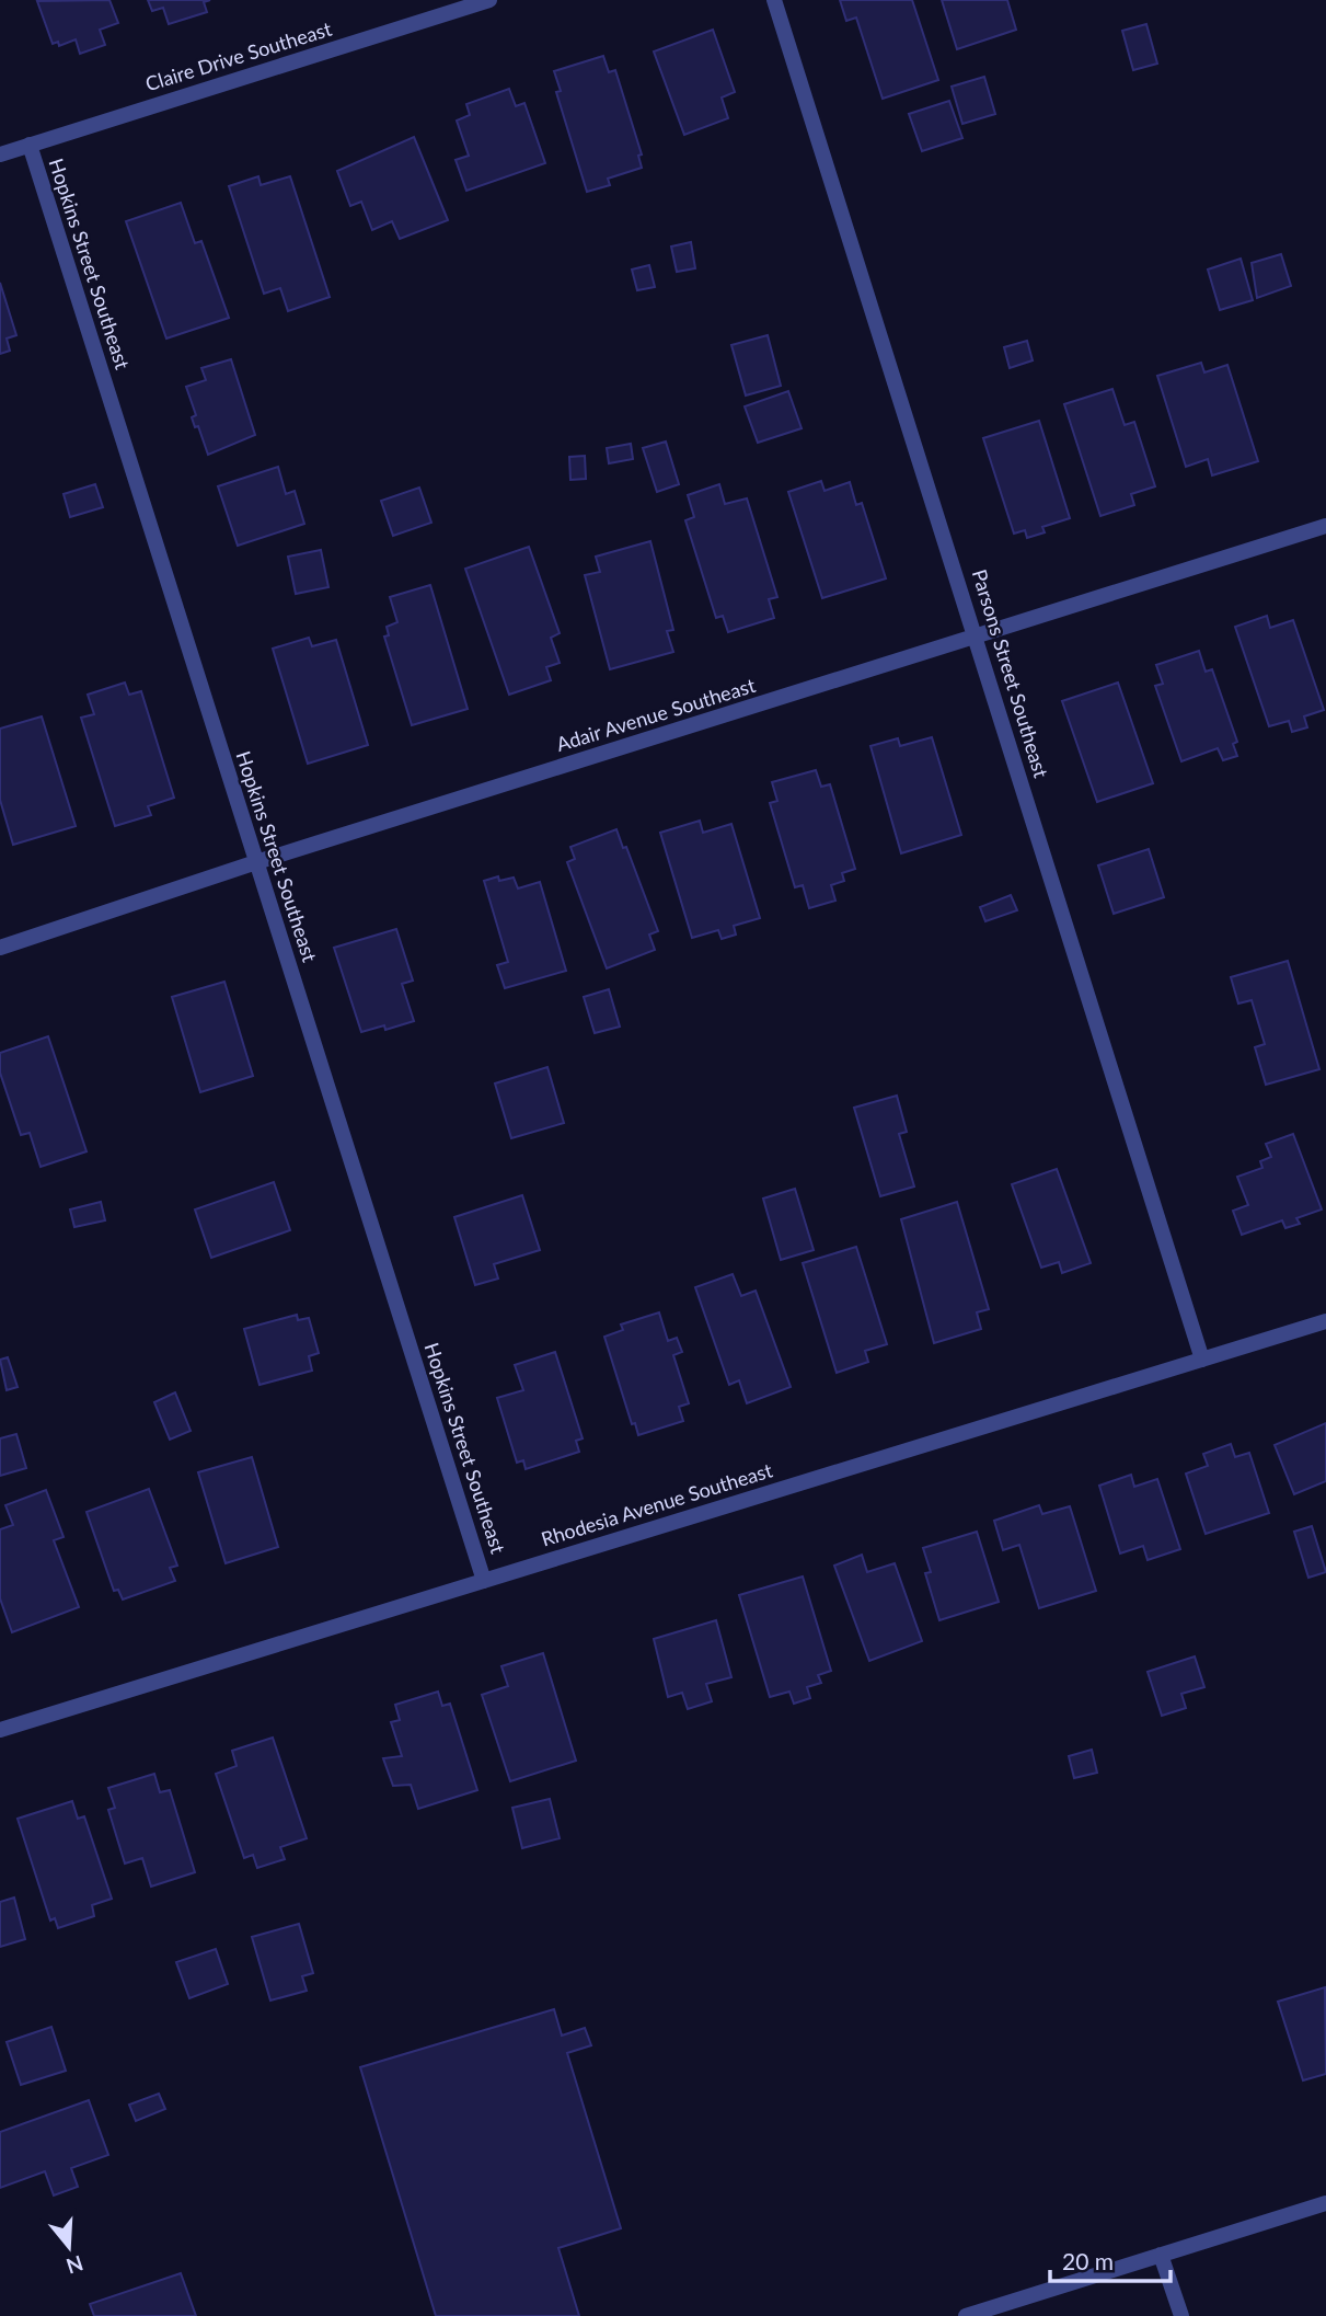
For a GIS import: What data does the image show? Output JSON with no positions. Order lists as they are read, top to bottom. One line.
{"streets":{"street":["Claire Drive Southeast","Hopkins Street Southeast","Parsons Street Southeast","Adair Avenue Southeast","Rhodesia Avenue Southeast"]},"crossings":[["Claire Drive Southeast","Hopkins Street Southeast"],["Hopkins Street Southeast","Adair Avenue Southeast"],["Hopkins Street Southeast","Rhodesia Avenue Southeast"],["Parsons Street Southeast","Adair Avenue Southeast"],["Parsons Street Southeast","Rhodesia Avenue Southeast"]],"scale_bar":"20 m","north":"bottom"}
